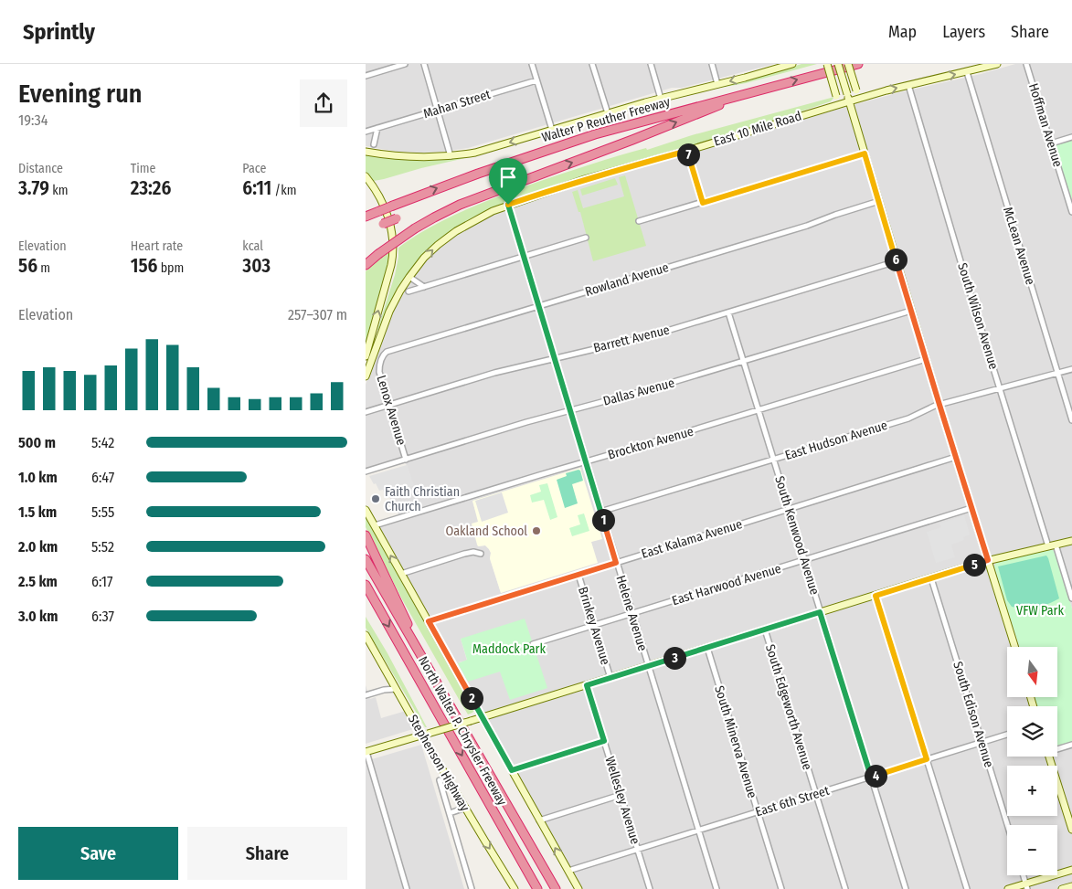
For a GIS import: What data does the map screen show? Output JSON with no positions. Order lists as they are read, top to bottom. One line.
{"streets":{"highway":["Walter P Reuther Freeway","North Walter P. Chrysler Freeway"],"main road":["East 10 Mile Road","Stephenson Highway"],"street":["Mahan Street","Hoffman Avenue","McLean Avenue","Rowland Avenue","South Wilson Avenue","Barrett Avenue","Dallas Avenue","Lenox Avenue","East Hudson Avenue","Brockton Avenue","South Kenwood Avenue","East Kalama Avenue","East Harwood Avenue","Helene Avenue","Brinkey Avenue","South Edgeworth Avenue","South Edison Avenue","South Minerva Avenue","Wellesley Avenue","East 6th Street"]},"crossings":[["East 10 Mile Road","McLean Avenue"],["East 10 Mile Road","South Wilson Avenue"],["East 10 Mile Road","Helene Avenue"],["McLean Avenue","East Hudson Avenue"],["Rowland Avenue","Lenox Avenue"],["Rowland Avenue","Helene Avenue"],["South Wilson Avenue","East Hudson Avenue"],["Barrett Avenue","Lenox Avenue"],["Barrett Avenue","South Kenwood Avenue"],["Barrett Avenue","Helene Avenue"],["Dallas Avenue","Lenox Avenue"],["Dallas Avenue","South Kenwood Avenue"],["Dallas Avenue","Helene Avenue"],["East Hudson Avenue","South Kenwood Avenue"],["East Hudson Avenue","Helene Avenue"],["Brockton Avenue","South Kenwood Avenue"],["Brockton Avenue","Helene Avenue"],["South Kenwood Avenue","East Kalama Avenue"],["South Kenwood Avenue","East Harwood Avenue"],["South Kenwood Avenue","East 6th Street"],["East Kalama Avenue","Helene Avenue"],["East Kalama Avenue","Brinkey Avenue"],["East Harwood Avenue","Helene Avenue"],["East Harwood Avenue","Brinkey Avenue"],["Helene Avenue","East 6th Street"],["South Edgeworth Avenue","East 6th Street"],["South Edison Avenue","East 6th Street"],["South Minerva Avenue","East 6th Street"],["Wellesley Avenue","East 6th Street"]],"parks":["VFW Park","Maddock Park"],"places":["Faith Christian Church","Oakland School"],"north":"bottom","page":{"header":"Sprintly","nav":["Map","Layers","Share"],"heading":["Evening run","19:34"],"stats":[["Distance","3.79 km"],["Time","23:26"],["Pace","6:11 /km"],["Elevation","56 m"],["Heart rate","156 bpm"],["kcal","303"]],"pins":["7","6","1","5","3","2","4"],"chart":["Elevation","257–307 m"],"list":[{"name":"500 m","note":"5:42"},{"name":"1.0 km","note":"6:47"},{"name":"1.5 km","note":"5:55"},{"name":"2.0 km","note":"5:52"},{"name":"2.5 km","note":"6:17"},{"name":"3.0 km","note":"6:37"}],"map_buttons":["+","−"],"buttons":["Save","Share"]}}
